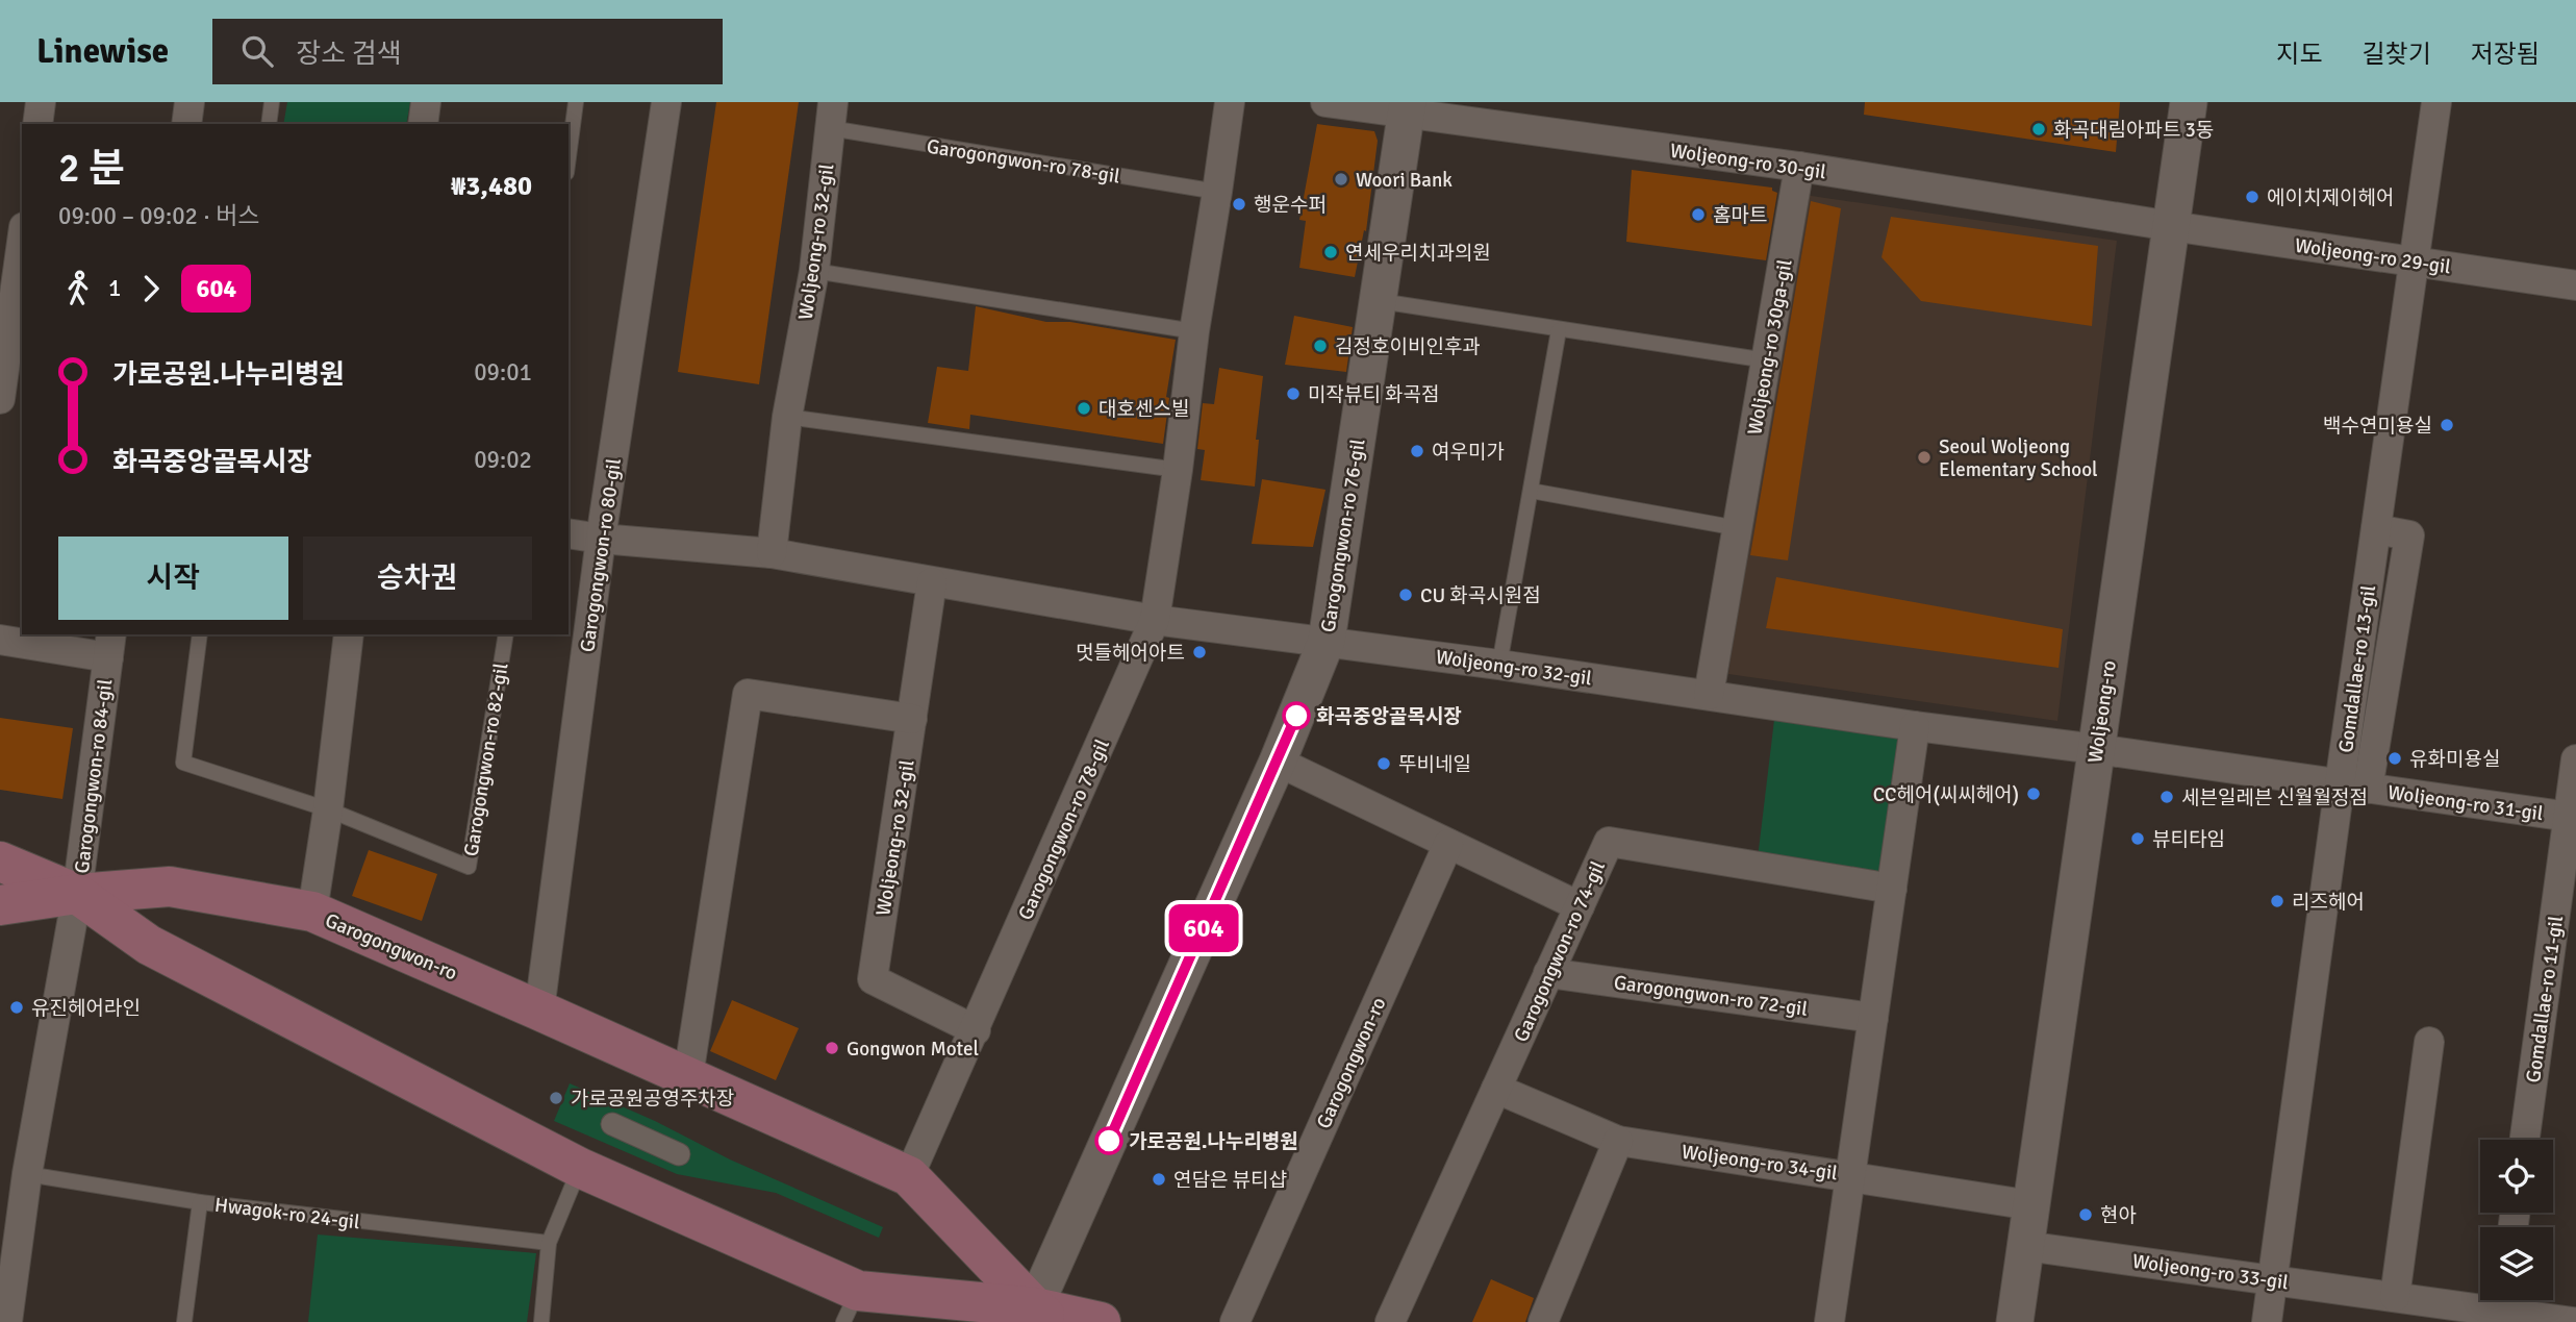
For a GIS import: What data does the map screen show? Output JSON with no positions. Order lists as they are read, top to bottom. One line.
{"streets":{"main road":["Garogongwon-ro"],"street":["Garogongwon-ro 78-gil","Woljeong-ro 30-gil","Woljeong-ro 32-gil","Woljeong-ro 29-gil","Woljeong-ro 30ga-gil","Garogongwon-ro 76-gil","Garogongwon-ro 80-gil","Woljeong-ro","Garogongwon-ro 84-gil","Woljeong-ro 31-gil","Garogongwon-ro 74-gil","Garogongwon-ro 72-gil","Gomdallae-ro 11-gil","Woljeong-ro 34-gil","Woljeong-ro 33-gil"],"lane":["Garogongwon-ro 82-gil","Hwagok-ro 24-gil"]},"crossings":[["Garogongwon-ro 78-gil","Woljeong-ro 32-gil"],["Garogongwon-ro 78-gil","Garogongwon-ro"],["Woljeong-ro 30-gil","Woljeong-ro 29-gil"],["Woljeong-ro 30-gil","Woljeong-ro 30ga-gil"],["Woljeong-ro 30-gil","Garogongwon-ro 76-gil"],["Woljeong-ro 30-gil","Woljeong-ro"],["Woljeong-ro 32-gil","Woljeong-ro 30ga-gil"],["Woljeong-ro 32-gil","Garogongwon-ro 76-gil"],["Woljeong-ro 32-gil","Garogongwon-ro 80-gil"],["Woljeong-ro 32-gil","Woljeong-ro"],["Woljeong-ro 32-gil","Woljeong-ro 31-gil"],["Woljeong-ro 29-gil","Woljeong-ro"],["Garogongwon-ro 76-gil","Garogongwon-ro"],["Garogongwon-ro 80-gil","Garogongwon-ro"],["Woljeong-ro","Woljeong-ro 31-gil"],["Woljeong-ro","Woljeong-ro 34-gil"],["Woljeong-ro","Woljeong-ro 33-gil"],["Garogongwon-ro 84-gil","Garogongwon-ro"],["Woljeong-ro 31-gil","Gomdallae-ro 11-gil"],["Garogongwon-ro 74-gil","Garogongwon-ro 72-gil"],["Garogongwon-ro 74-gil","Woljeong-ro 34-gil"]],"places":["화곡대림아파트 3동","Woori Bank","에이치제이헤어","행운수퍼","홈마트","연세우리치과의원","김정호이비인후과","미작뷰티 화곡점","대호센스빌","백수연미용실","여우미가","Seoul Woljeong Elementary School","CU 화곡시원점","멋들헤어아트","화곡중앙골목시장","유화미용실","뚜비네일","CC헤어(씨씨헤어)","세븐일레븐 신월월정점","뷰티타임","리즈헤어","유진헤어라인","Gongwon Motel","가로공원공영주차장","가로공원.나누리병원","연담은 뷰티샵","현아"],"lines":["bus line 604"],"page":{"header":"Linewise","search":"장소 검색","nav":["지도","길찾기","저장됨"],"on_map":"604","heading":["2 분","09:00 – 09:02 · 버스","₩3,480"],"legs":["1","604"],"list":[{"name":"가로공원.나누리병원","value":"09:01"},{"name":"화곡중앙골목시장","value":"09:02"}],"buttons":["시작","승차권"]}}
